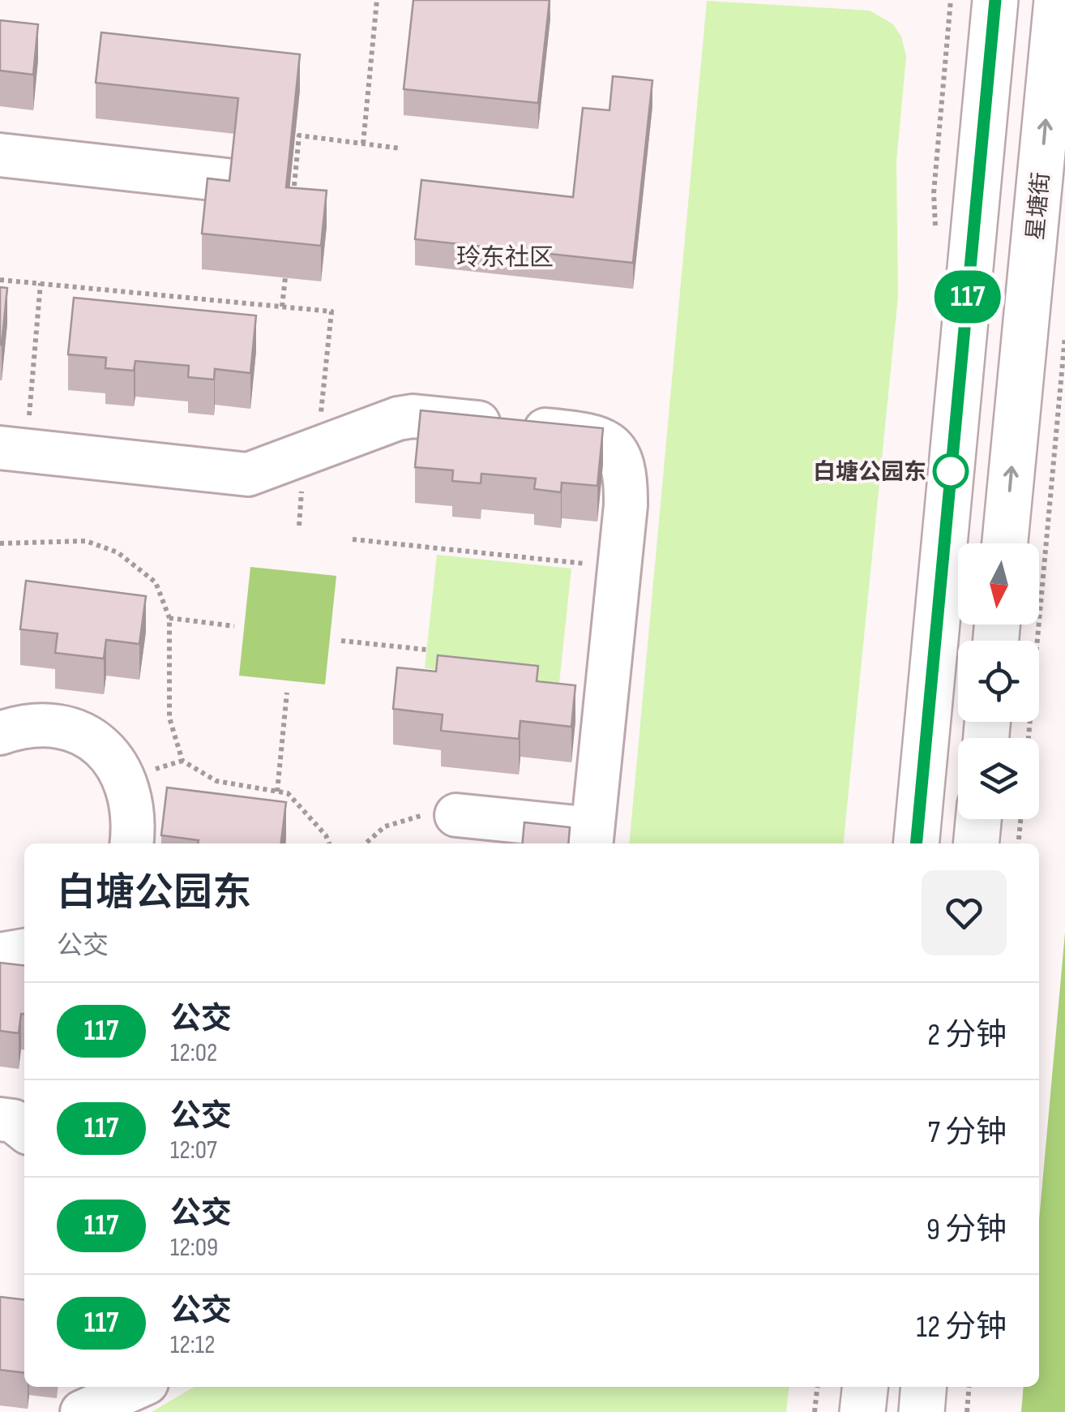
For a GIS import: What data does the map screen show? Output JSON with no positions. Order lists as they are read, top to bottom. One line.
{"streets":{"main road":["星塘街"]},"districts":["玲东社区"],"places":["白塘公园东"],"lines":["bus line 117"],"north":"bottom","page":{"on_map":"117","heading":["白塘公园东","公交"],"list":[{"mark":"117","name":"公交","note":"12:02","value":"2 分钟"},{"mark":"117","name":"公交","note":"12:07","value":"7 分钟"},{"mark":"117","name":"公交","note":"12:09","value":"9 分钟"},{"mark":"117","name":"公交","note":"12:12","value":"12 分钟"}]}}
